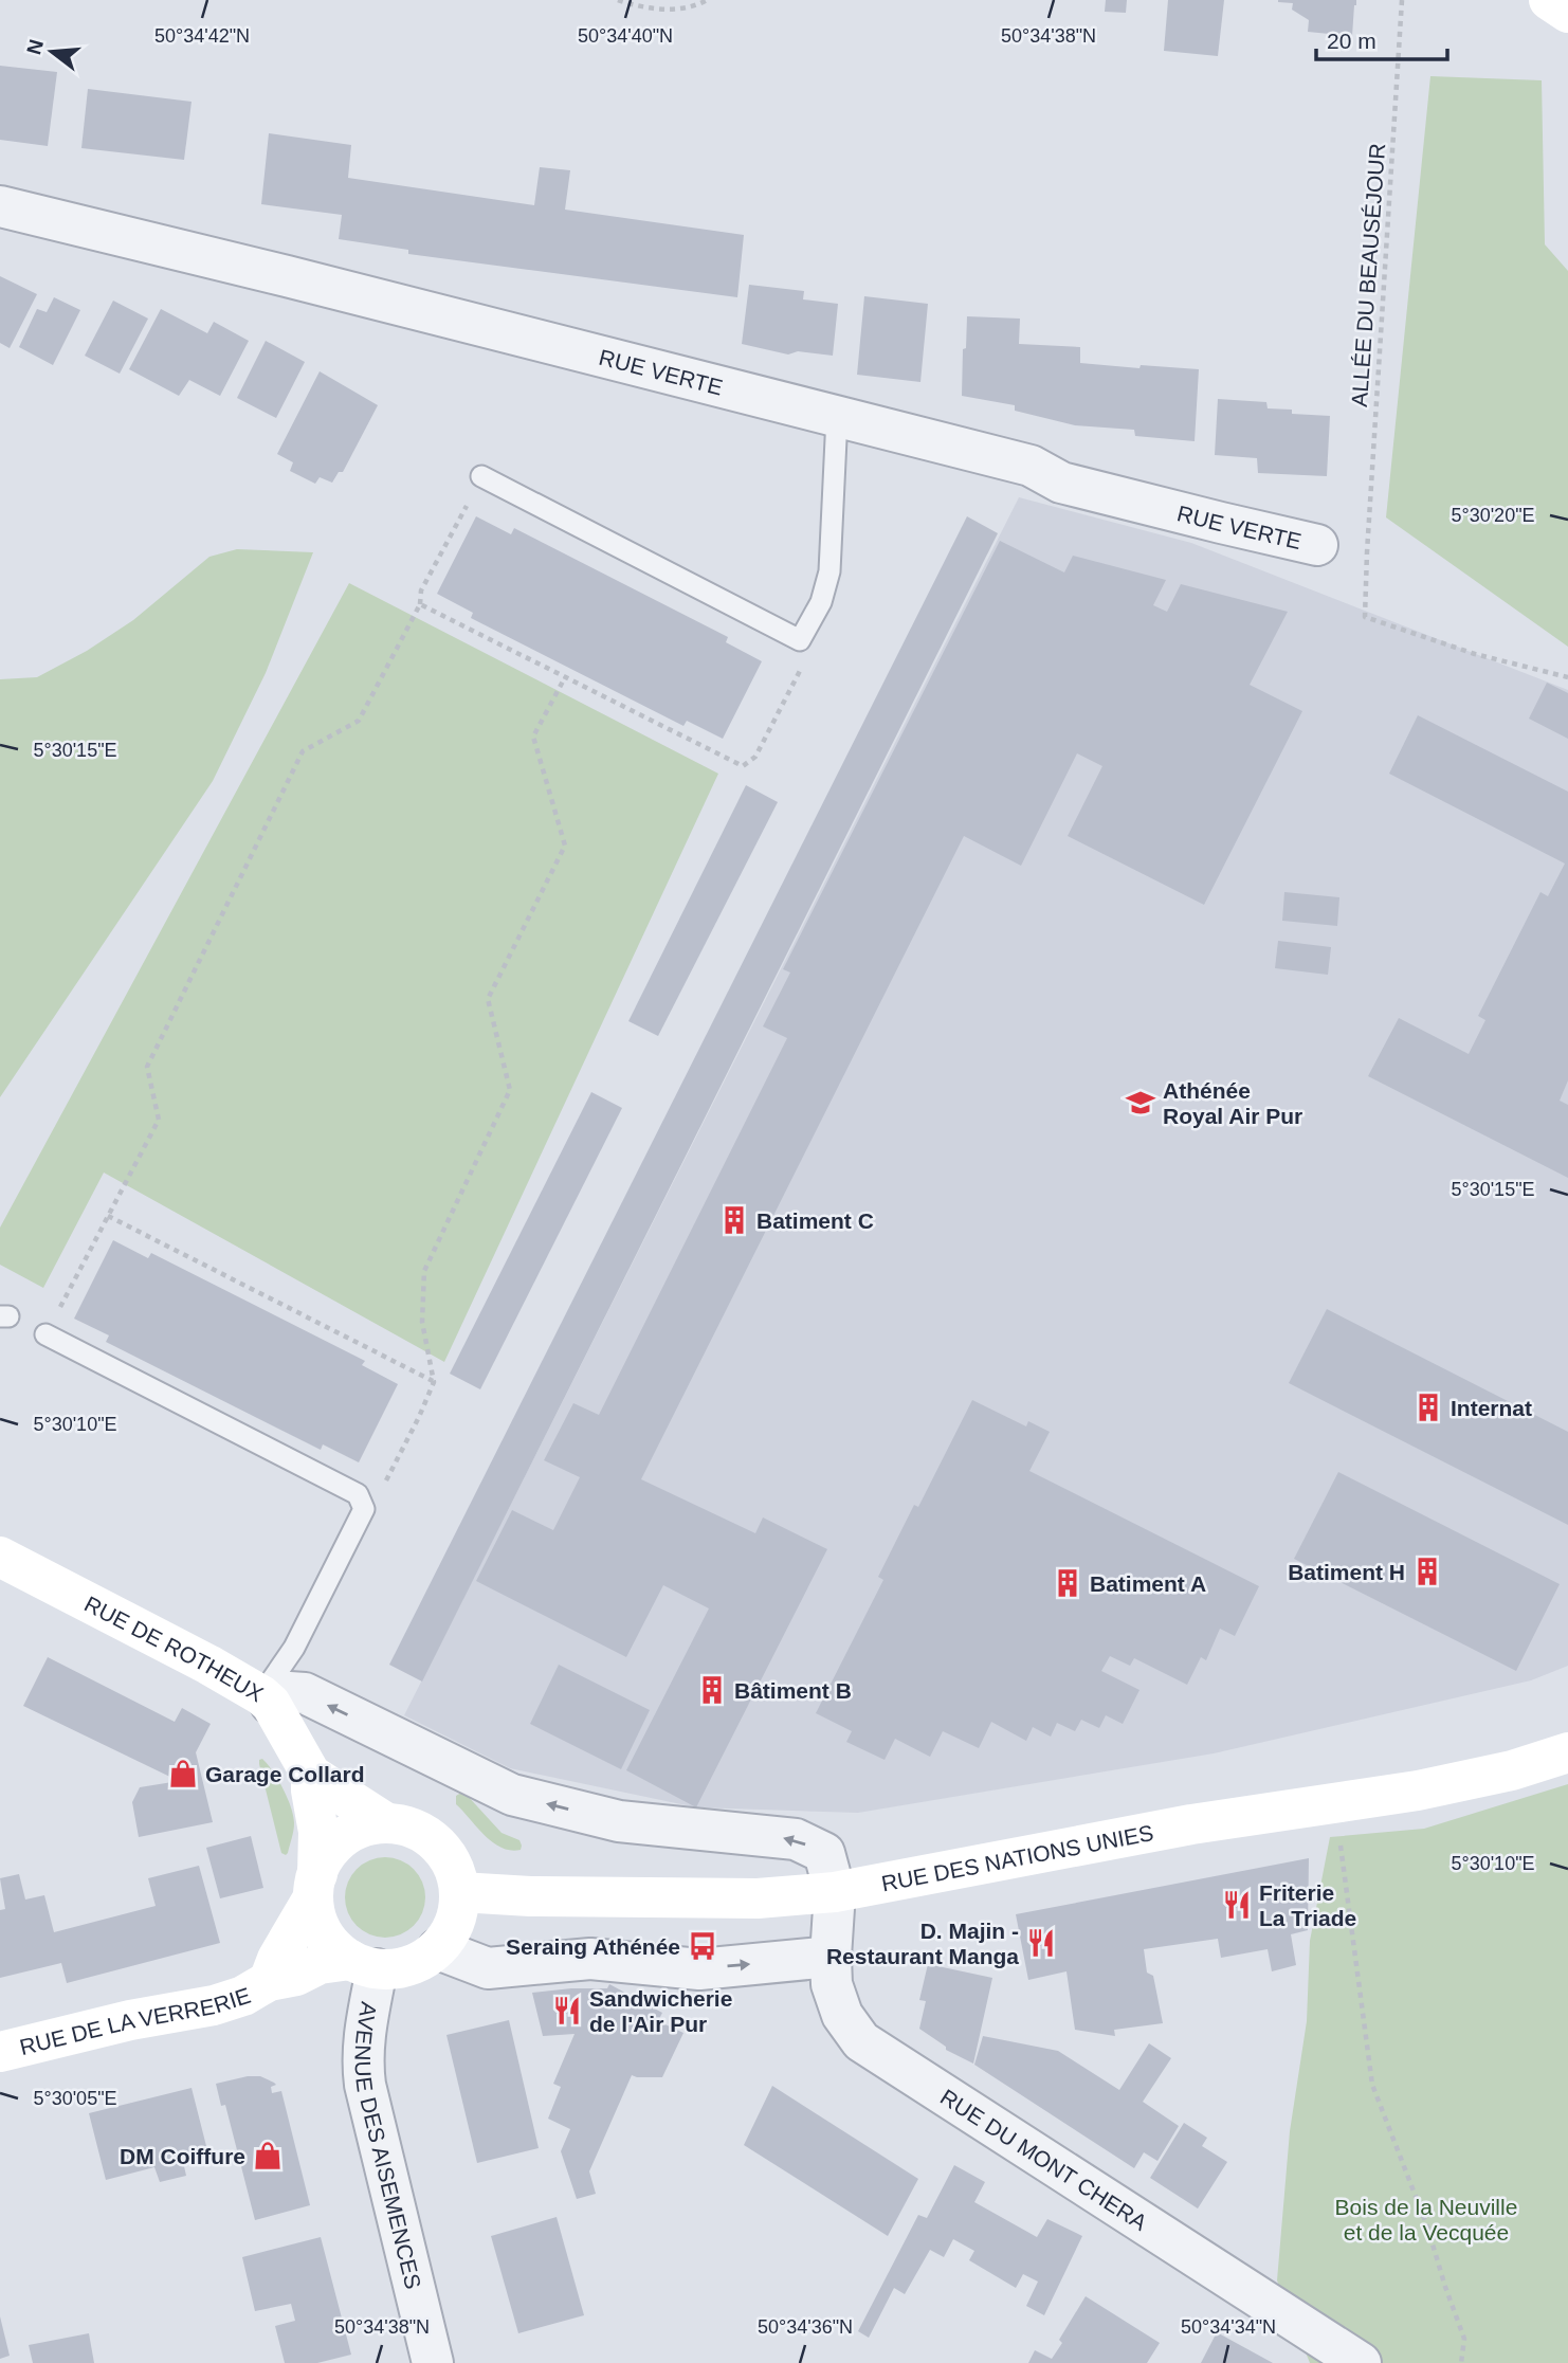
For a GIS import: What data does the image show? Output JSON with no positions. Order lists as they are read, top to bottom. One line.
{"streets":{"street":["RUE VERTE","RUE DE ROTHEUX","RUE DES NATIONS UNIES","RUE DE LA VERRERIE","AVENUE DES AISEMENCES","RUE DU MONT CHERA"],"path":["ALLÉE DU BEAUSÉJOUR"]},"crossings":[["RUE DE ROTHEUX","RUE DES NATIONS UNIES"],["RUE DE ROTHEUX","RUE DE LA VERRERIE"],["RUE DE ROTHEUX","AVENUE DES AISEMENCES"],["RUE DE ROTHEUX","RUE DU MONT CHERA"],["RUE DES NATIONS UNIES","RUE DE LA VERRERIE"],["RUE DES NATIONS UNIES","AVENUE DES AISEMENCES"],["RUE DES NATIONS UNIES","RUE DU MONT CHERA"],["RUE DE LA VERRERIE","AVENUE DES AISEMENCES"]],"one_way":["RUE DU MONT CHERA"],"parks":["Bois de la Neuville et de la Vecquée"],"places":{"school or university":["Athénée Royal Air Pur"],"building":["Batiment C","Internat","Batiment H","Batiment A","Bâtiment B"],"shop":["Garage Collard","DM Coiffure"],"restaurant":["Friterie La Triade","D. Majin - Restaurant Manga","Sandwicherie de l'Air Pur"],"bus stop":["Seraing Athénée"]},"scale_bar":"20 m","north":"left","coordinates":["50°34'42\"N","50°34'40\"N","50°34'38\"N","5°30'20\"E","5°30'15\"E","5°30'10\"E","5°30'05\"E","50°34'36\"N","50°34'34\"N"]}
